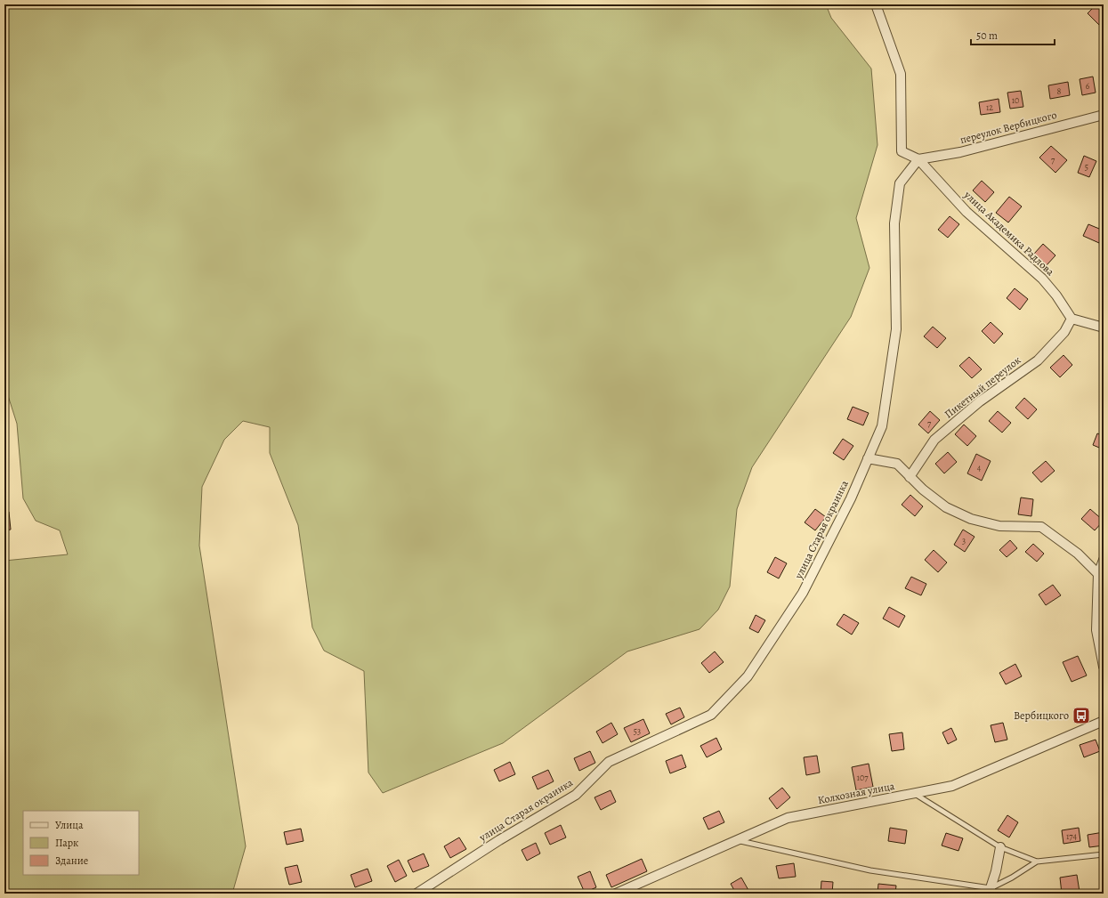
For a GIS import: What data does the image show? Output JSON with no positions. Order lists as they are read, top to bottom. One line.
{"streets":{"street":["переулок Вербицкого","улица Академика Радлова","Пикетный переулок","улица Старая окраинка","Колхозная улица"]},"crossings":[["переулок Вербицкого","улица Академика Радлова"],["переулок Вербицкого","улица Старая окраинка"],["улица Академика Радлова","Пикетный переулок"],["улица Академика Радлова","улица Старая окраинка"]],"places":{"bus stop":["Вербицкого"]},"house_numbers":["6","8","10","12","7","5","7","4","3","53","107","174"],"legend":["Улица","Парк","Здание"],"scale_bar":"50 m"}
